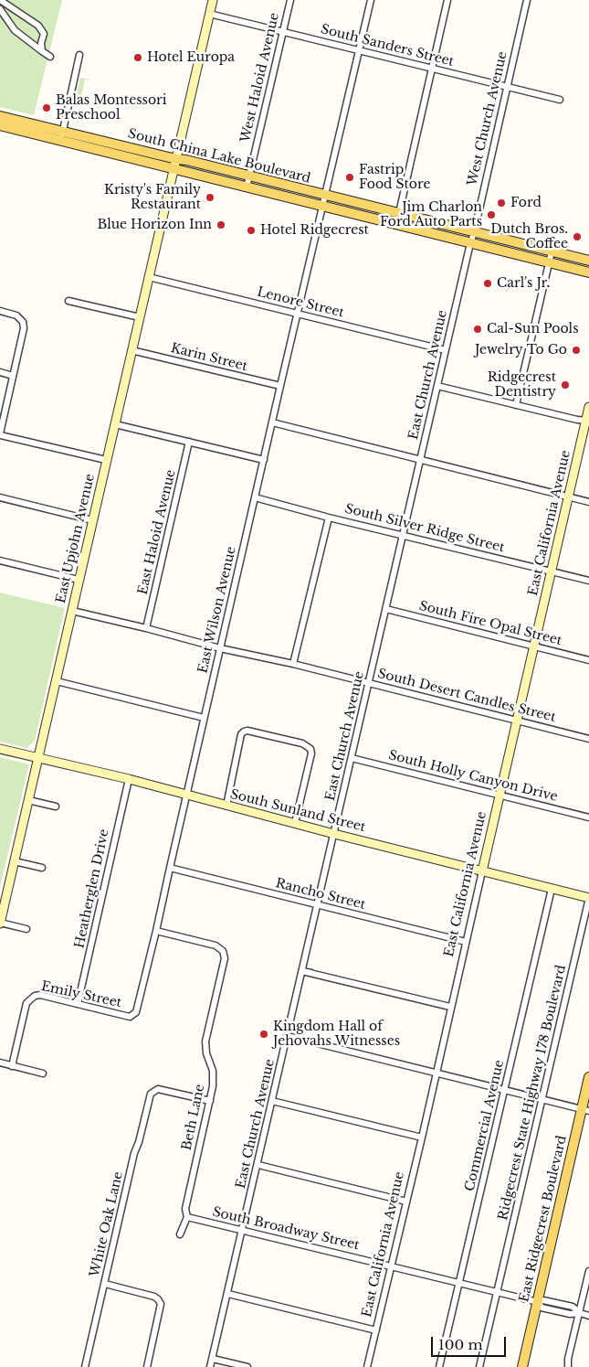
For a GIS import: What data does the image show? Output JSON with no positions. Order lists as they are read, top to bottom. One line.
{"streets":{"main road":["South China Lake Boulevard","East Ridgecrest Boulevard"],"street":["South Sanders Street","West Haloid Avenue","West Church Avenue","Lenore Street","Karin Street","East Church Avenue","East California Avenue","South Silver Ridge Street","East Haloid Avenue","East Upjohn Avenue","East Wilson Avenue","South Fire Opal Street","South Desert Candles Street","South Holly Canyon Drive","South Sunland Street","Heatherglen Drive","Rancho Street","Emily Street","Ridgecrest State Highway 178 Boulevard","Beth Lane","Commercial Avenue","White Oak Lane","South Broadway Street"]},"crossings":[["South Sanders Street","West Haloid Avenue"],["South Sanders Street","West Church Avenue"],["South Sanders Street","East Upjohn Avenue"],["West Haloid Avenue","South China Lake Boulevard"],["West Church Avenue","South China Lake Boulevard"],["West Church Avenue","East Church Avenue"],["South China Lake Boulevard","East Church Avenue"],["South China Lake Boulevard","East Upjohn Avenue"],["South China Lake Boulevard","East Wilson Avenue"],["Lenore Street","East Church Avenue"],["Lenore Street","East Upjohn Avenue"],["Lenore Street","East Wilson Avenue"],["Karin Street","East Upjohn Avenue"],["Karin Street","East Wilson Avenue"],["East Church Avenue","South Silver Ridge Street"],["East Church Avenue","South Fire Opal Street"],["East Church Avenue","South Desert Candles Street"],["East Church Avenue","South Holly Canyon Drive"],["East Church Avenue","South Sunland Street"],["East Church Avenue","Rancho Street"],["East Church Avenue","South Broadway Street"],["East California Avenue","South Silver Ridge Street"],["East California Avenue","South Fire Opal Street"],["East California Avenue","South Desert Candles Street"],["East California Avenue","South Holly Canyon Drive"],["East California Avenue","South Sunland Street"],["East California Avenue","Rancho Street"],["East California Avenue","South Broadway Street"],["South Silver Ridge Street","East Wilson Avenue"],["East Haloid Avenue","South Desert Candles Street"],["East Upjohn Avenue","South Desert Candles Street"],["East Upjohn Avenue","South Sunland Street"],["East Wilson Avenue","South Desert Candles Street"],["East Wilson Avenue","South Sunland Street"],["East Wilson Avenue","Rancho Street"],["East Wilson Avenue","Emily Street"],["East Wilson Avenue","Beth Lane"],["South Sunland Street","Heatherglen Drive"],["South Sunland Street","Ridgecrest State Highway 178 Boulevard"],["South Sunland Street","Commercial Avenue"],["Heatherglen Drive","Emily Street"],["Ridgecrest State Highway 178 Boulevard","South Broadway Street"],["Beth Lane","White Oak Lane"],["Beth Lane","South Broadway Street"],["Commercial Avenue","South Broadway Street"],["East Ridgecrest Boulevard","South Broadway Street"]],"places":["Hotel Europa","Balas Montessori Preschool","Fastrip Food Store","Kristy's Family Restaurant","Ford","Jim Charlon Ford Auto Parts","Blue Horizon Inn","Hotel Ridgecrest","Dutch Bros. Coffee","Carl's Jr.","Cal-Sun Pools","Jewelry To Go","Ridgecrest Dentistry","Kingdom Hall of Jehovahs Witnesses"],"scale_bar":"100 m"}
